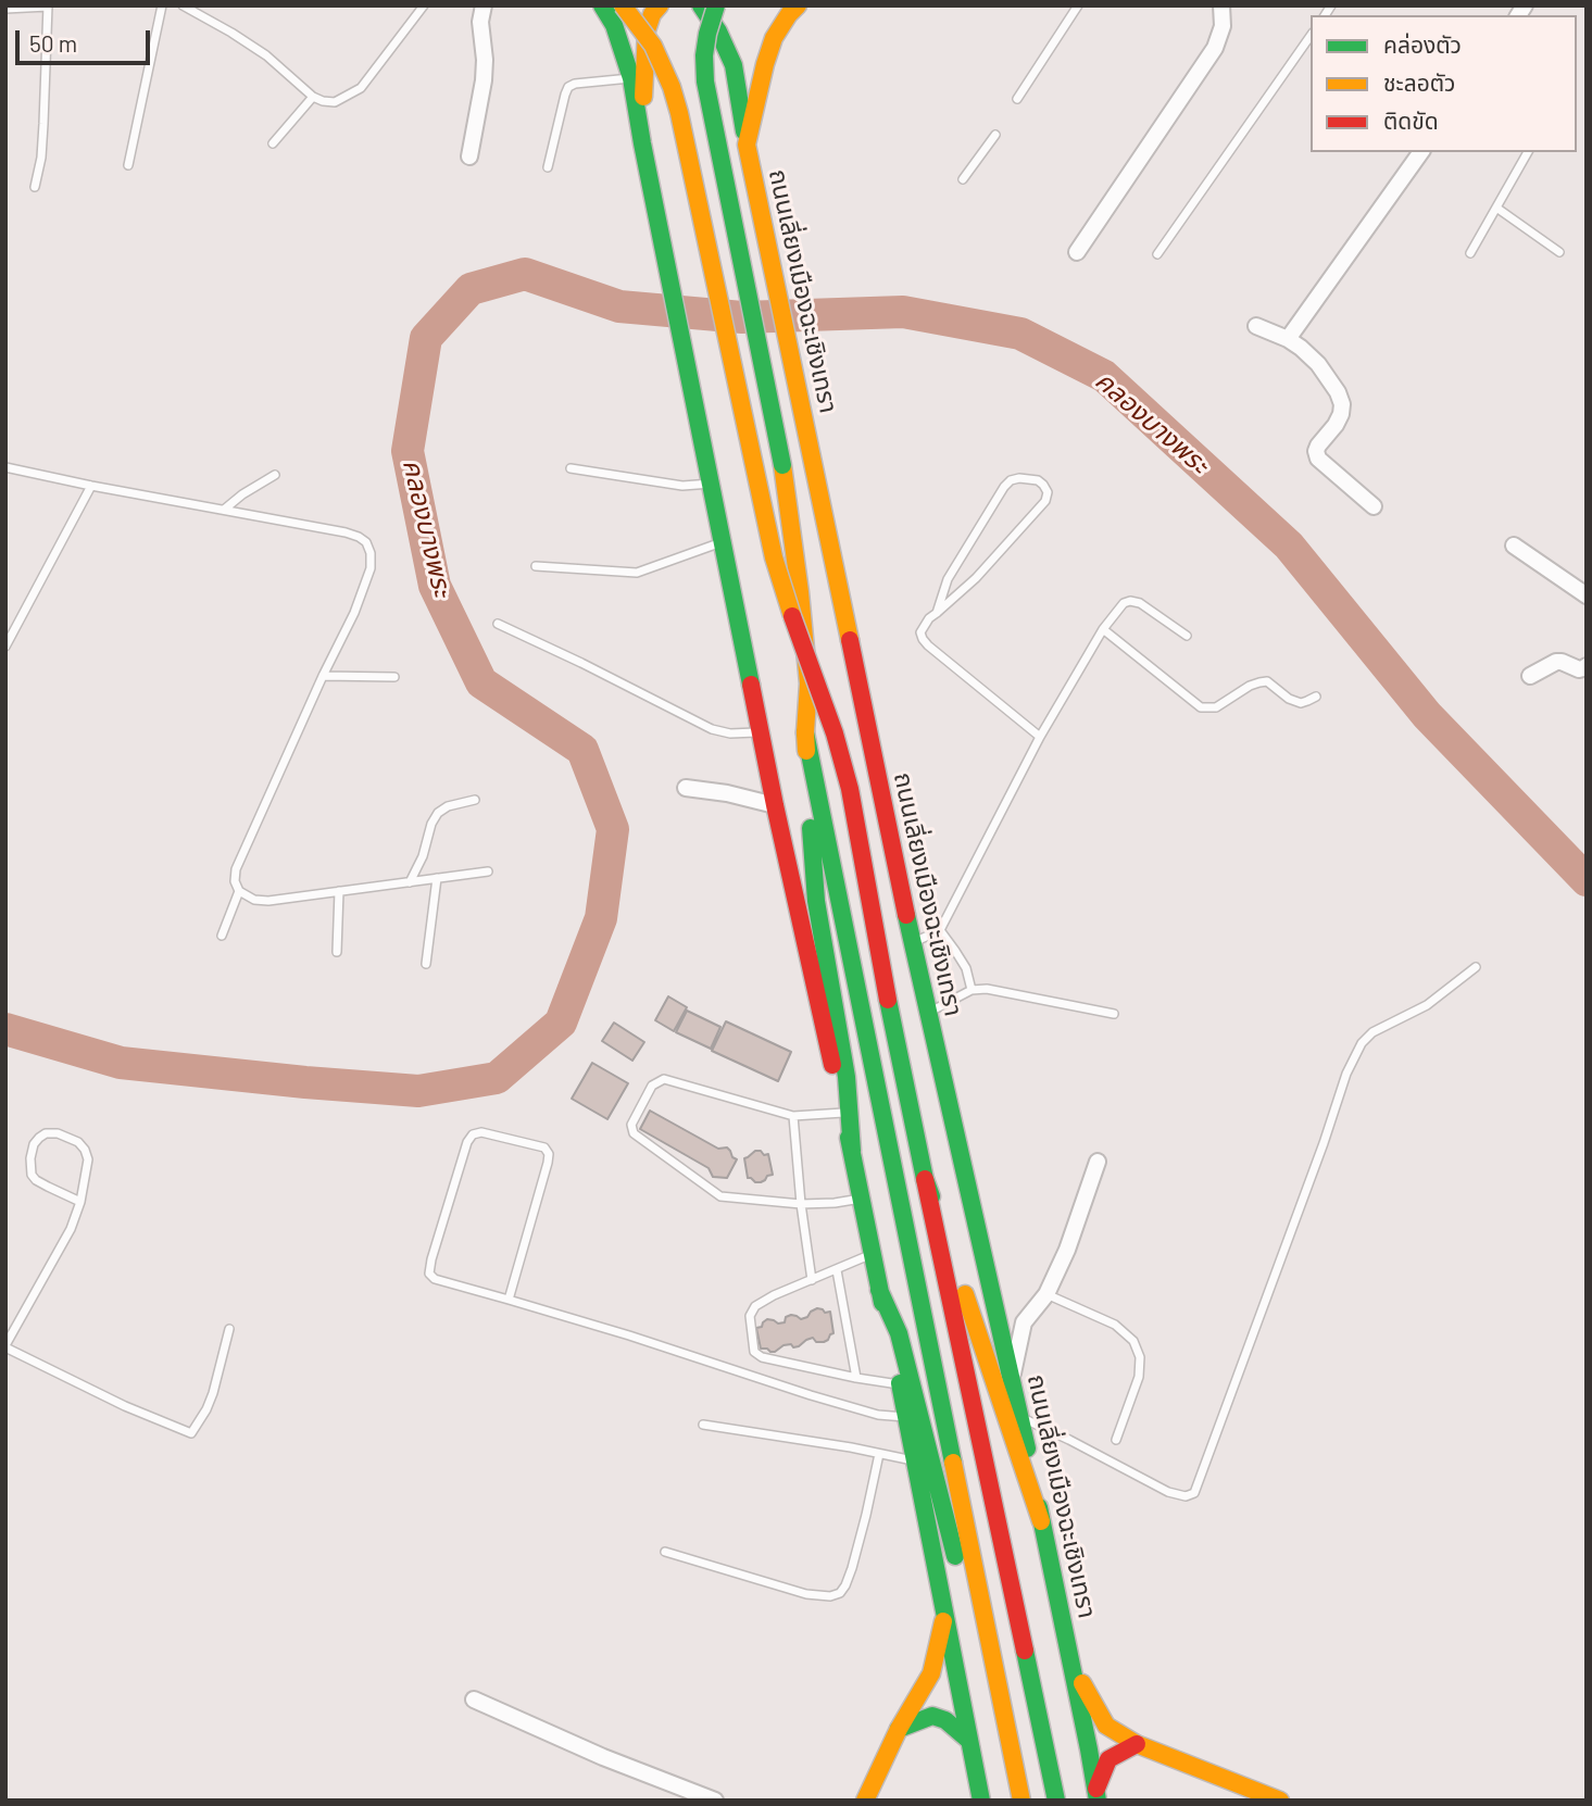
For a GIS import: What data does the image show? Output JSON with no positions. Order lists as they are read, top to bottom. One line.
{"streets":{"main road":["ถนนเลี่ยงเมืองฉะเชิงเทรา"]},"water":["คลองบางพระ"],"legend":["คล่องตัว","ชะลอตัว","ติดขัด"],"scale_bar":"50 m"}
